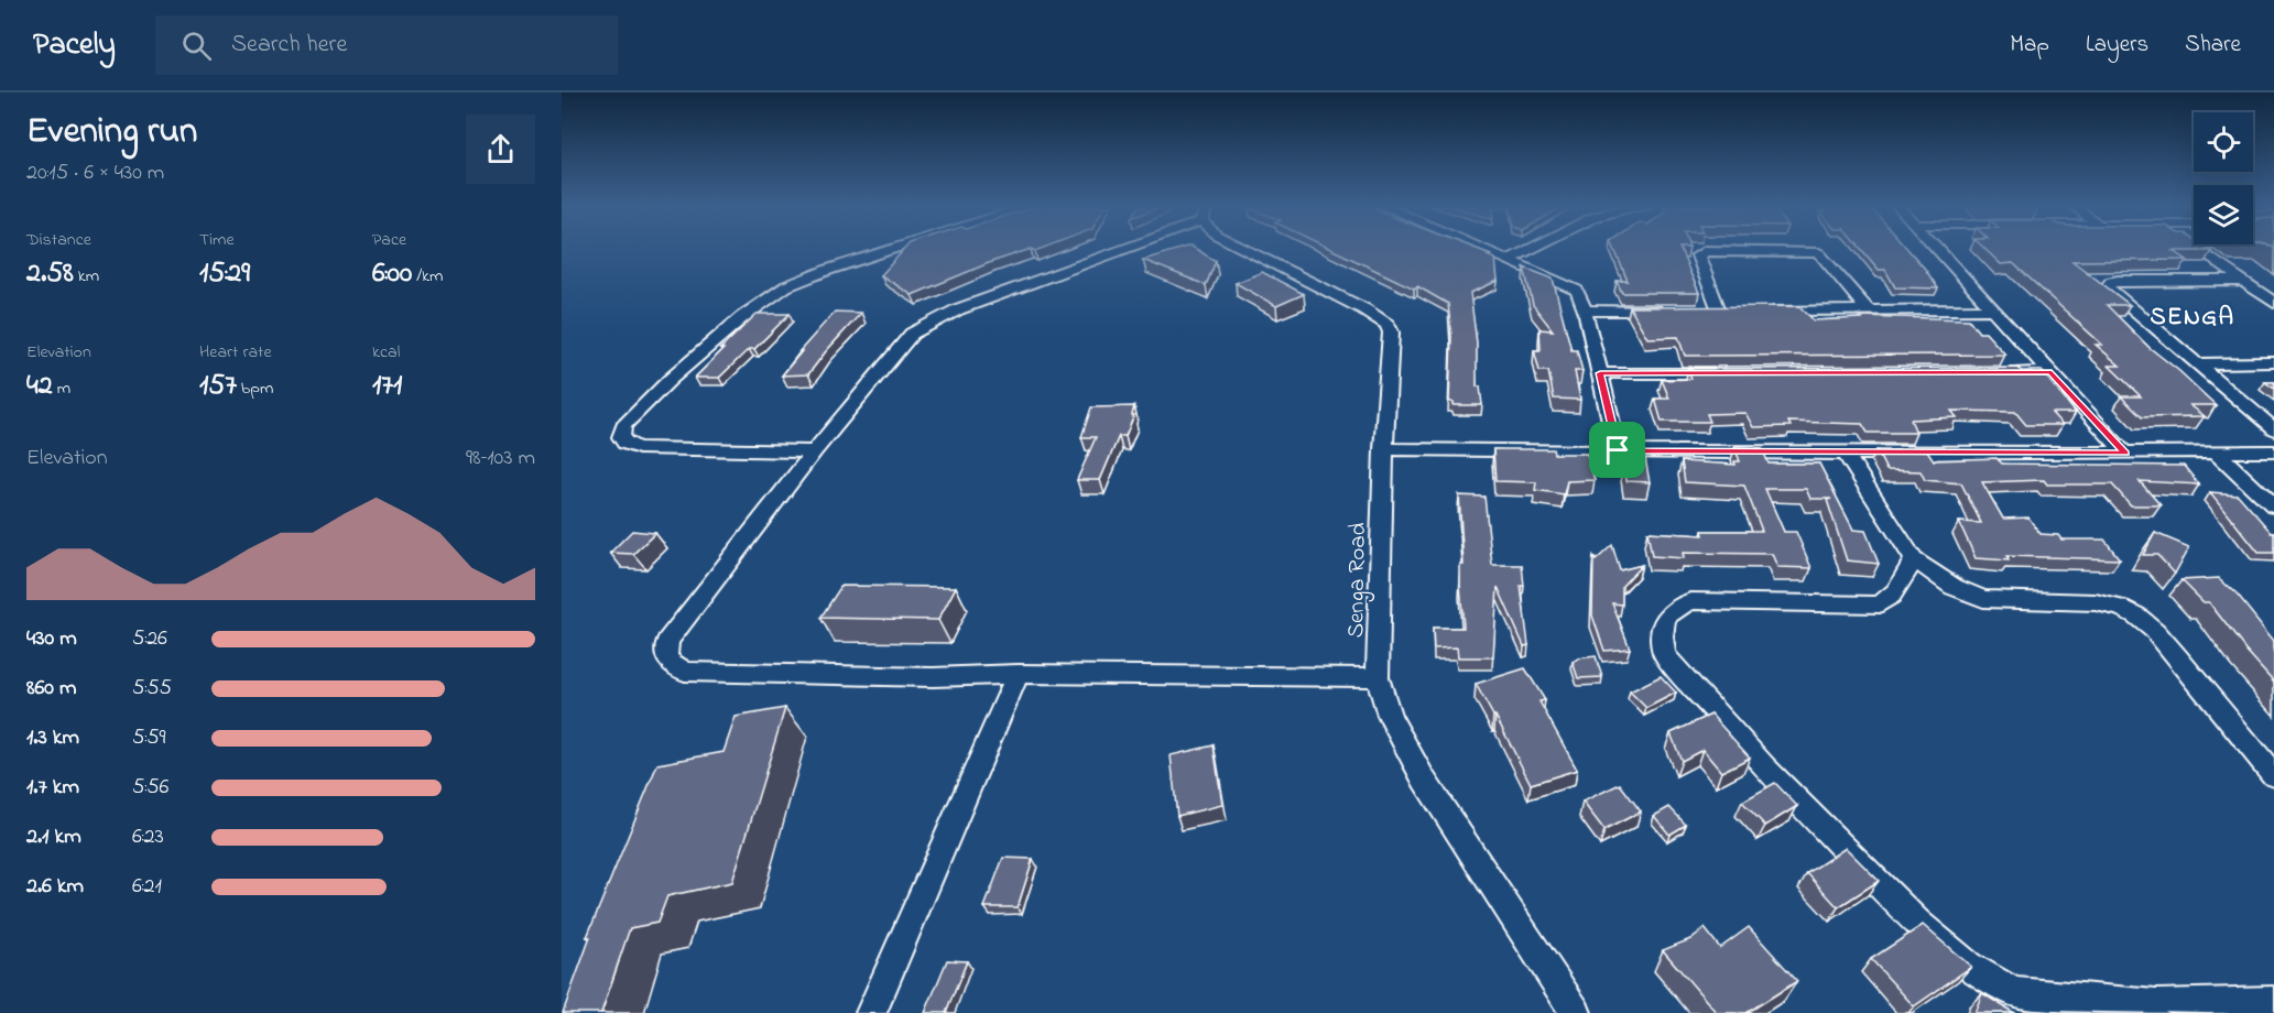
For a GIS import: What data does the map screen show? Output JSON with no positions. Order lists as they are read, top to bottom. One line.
{"streets":{"street":["Senga Road"]},"districts":["SENGA"],"page":{"header":"Pacely","search":"Search here","nav":["Map","Layers","Share"],"heading":["Evening run","20:15 · 6 × 430 m"],"stats":[["Distance","2.58 km"],["Time","15:29"],["Pace","6:00 /km"],["Elevation","42 m"],["Heart rate","157 bpm"],["kcal","171"]],"chart":["Elevation","98–103 m"],"list":[{"name":"430 m","note":"5:26"},{"name":"860 m","note":"5:55"},{"name":"1.3 km","note":"5:59"},{"name":"1.7 km","note":"5:56"},{"name":"2.1 km","note":"6:23"},{"name":"2.6 km","note":"6:21"}]}}
